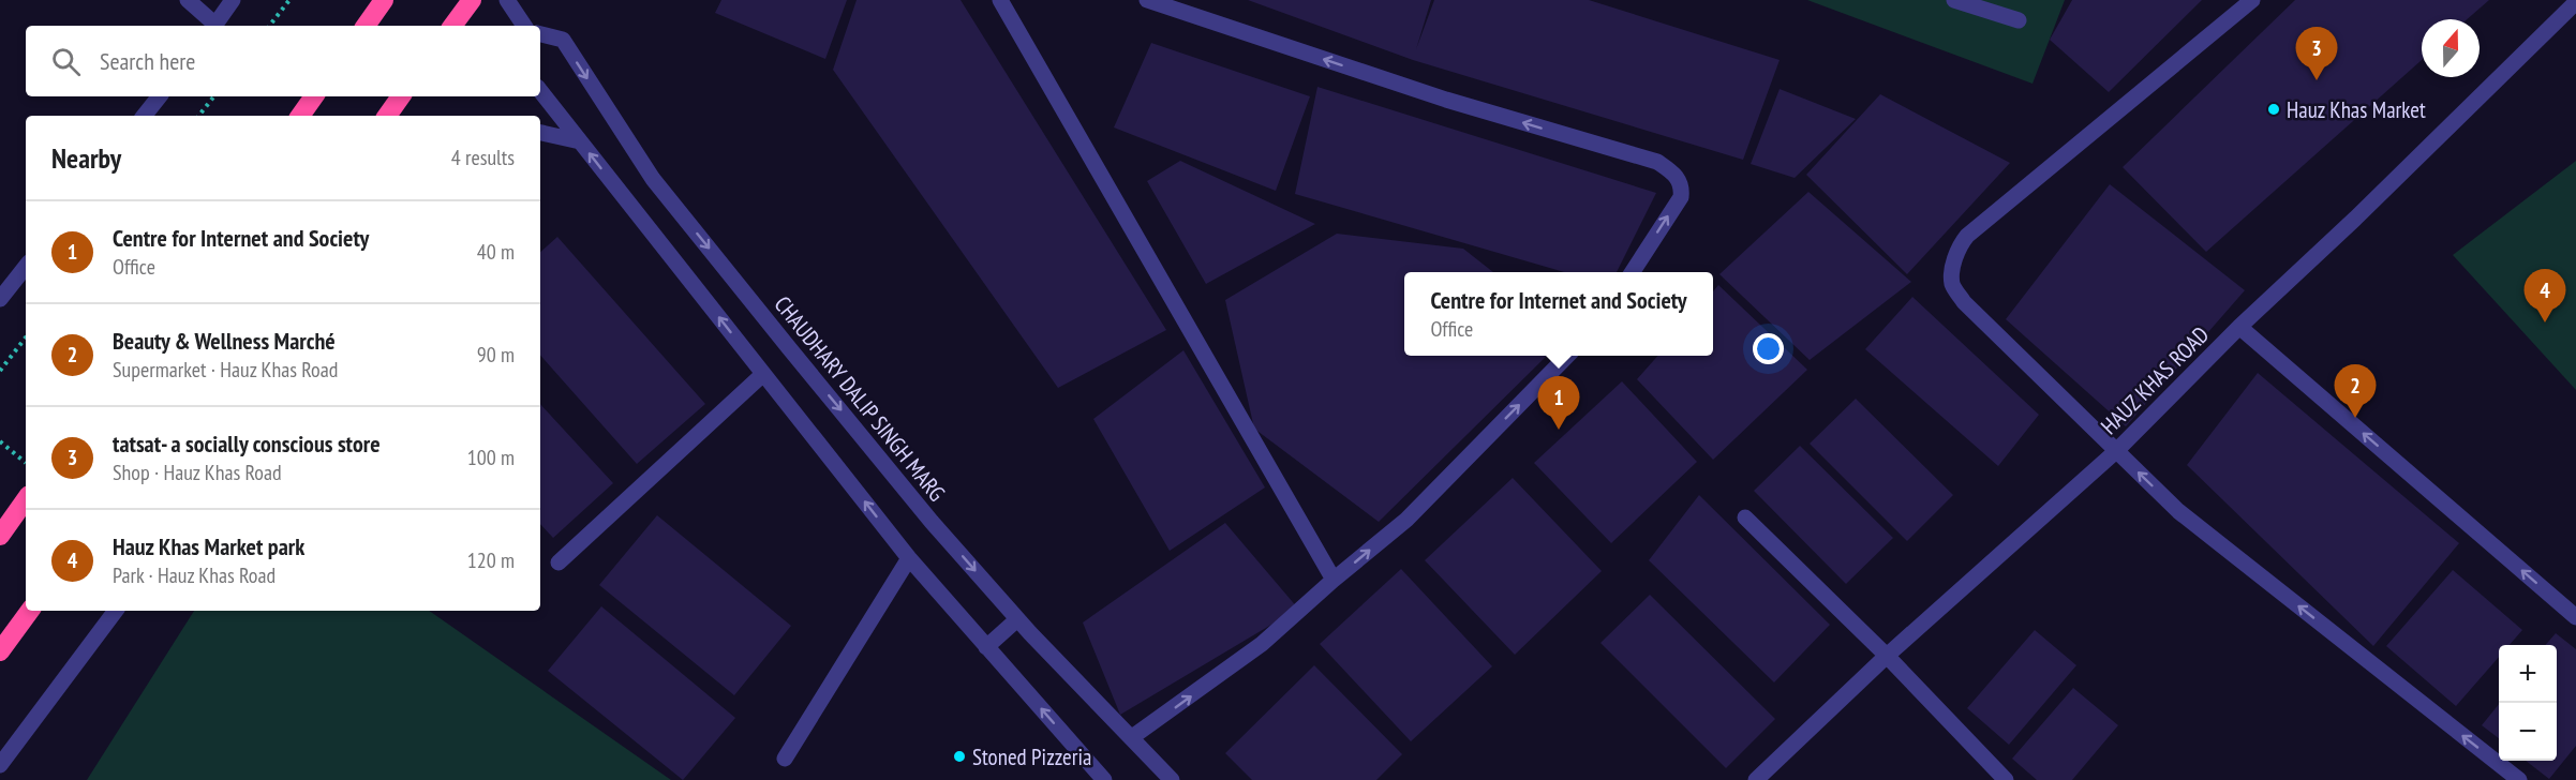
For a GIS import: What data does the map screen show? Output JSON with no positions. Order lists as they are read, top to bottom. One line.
{"streets":{"street":["HAUZ KHAS ROAD","CHAUDHARY DALIP SINGH MARG"]},"places":["Hauz Khas Market","Stoned Pizzeria"],"north":"top","page":{"search":"Search here","pins":["3","4","2","1"],"heading":["Nearby","4 results"],"list":[{"mark":"1","name":"Centre for Internet and Society","note":"Office","value":"40 m"},{"mark":"2","name":"Beauty & Wellness Marché","note":"Supermarket · Hauz Khas Road","value":"90 m"},{"mark":"3","name":"tatsat- a socially conscious store","note":"Shop · Hauz Khas Road","value":"100 m"},{"mark":"4","name":"Hauz Khas Market park","note":"Park · Hauz Khas Road","value":"120 m"}],"popup":["Centre for Internet and Society","Office"],"map_buttons":["+","−"]}}
